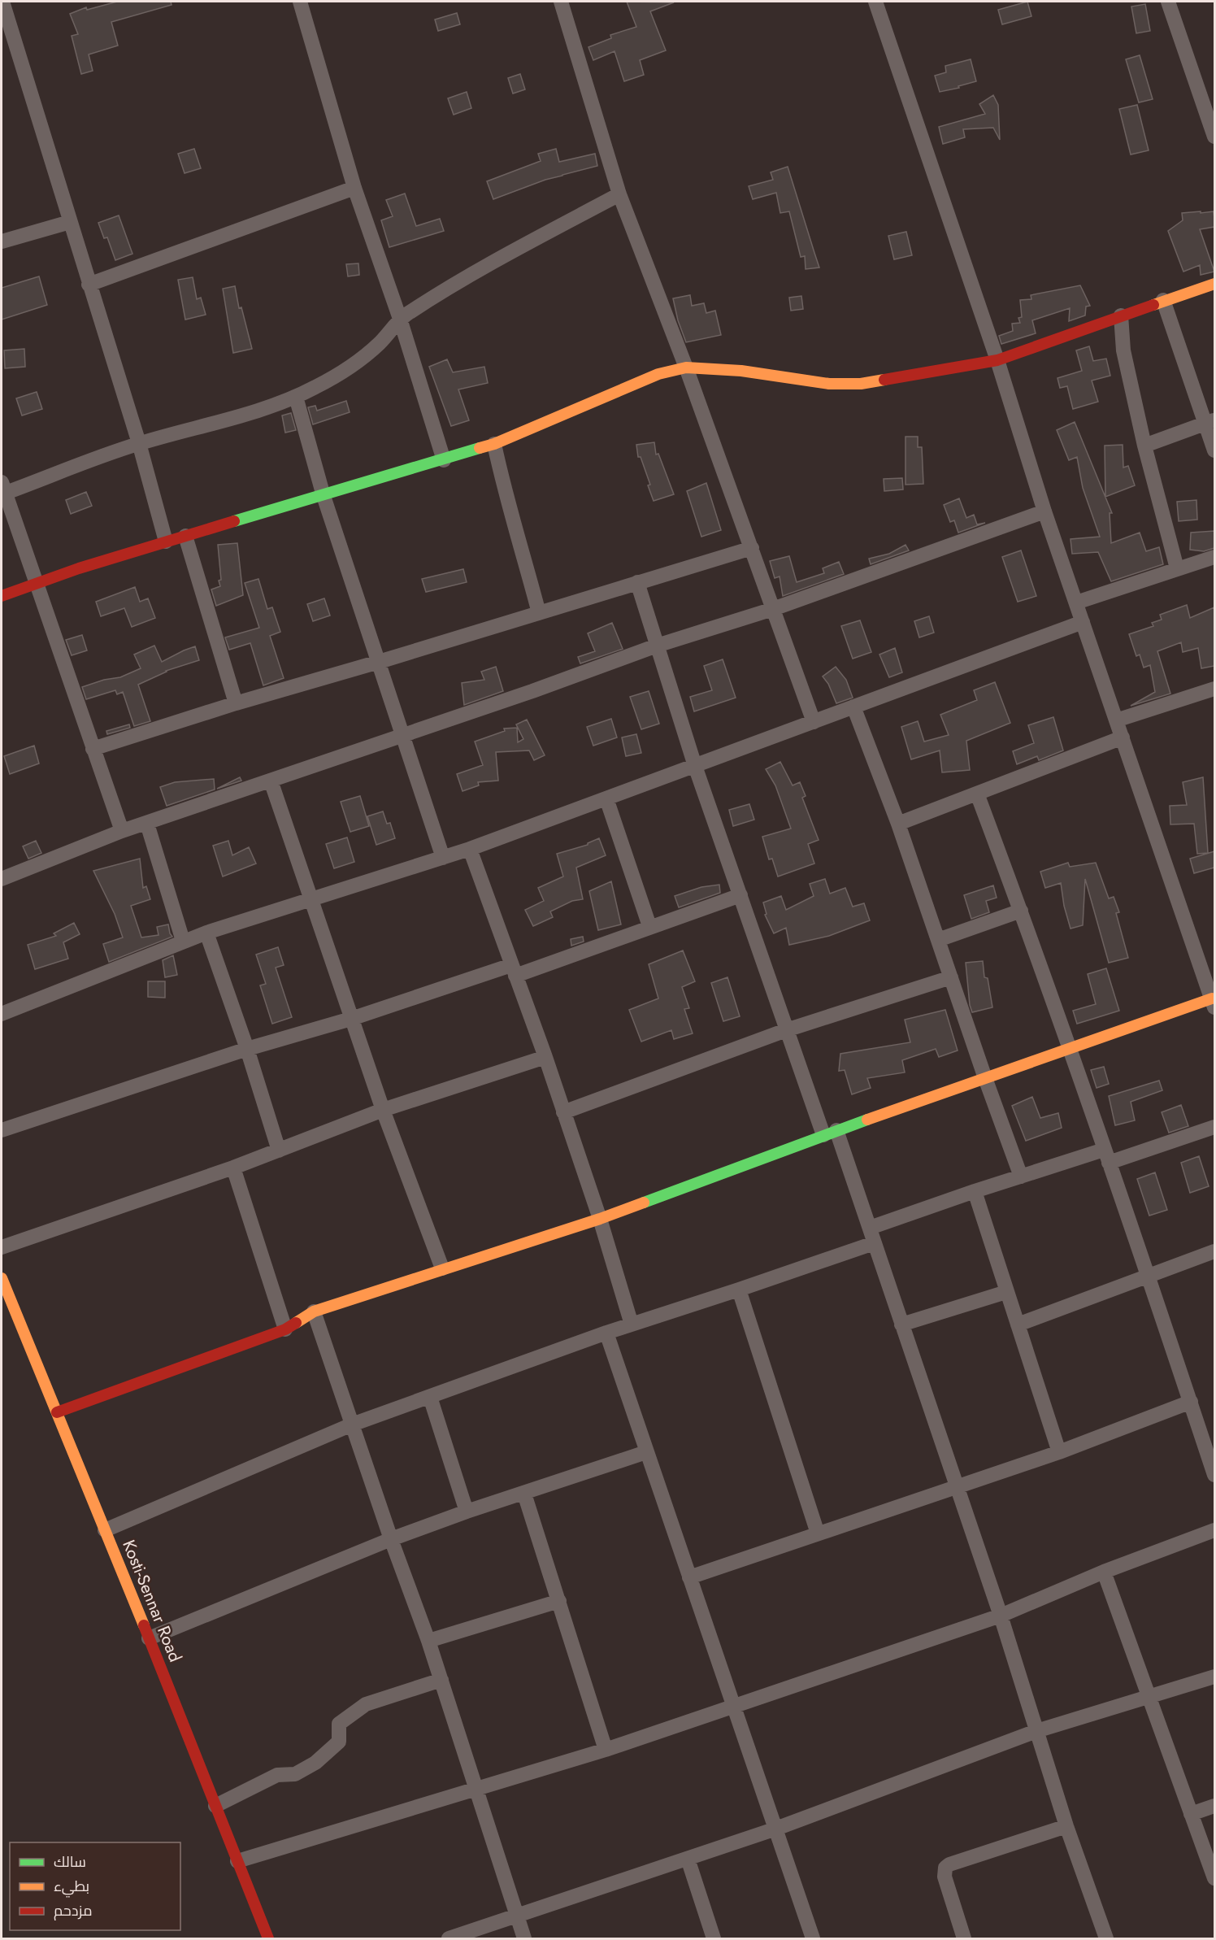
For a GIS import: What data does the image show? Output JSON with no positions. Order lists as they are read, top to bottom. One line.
{"streets":{"main road":["Kosti-Sennar Road"]},"legend":["سالك","بطيء","مزدحم"]}
